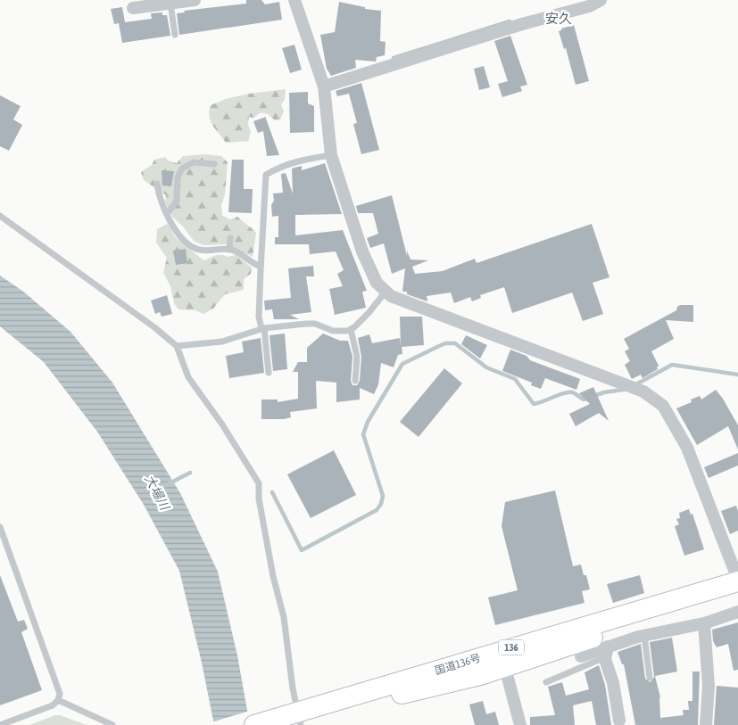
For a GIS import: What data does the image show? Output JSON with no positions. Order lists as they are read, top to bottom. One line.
{"streets":{"highway":["136","国道136号"]},"districts":["安久"],"water":["大場川"]}
